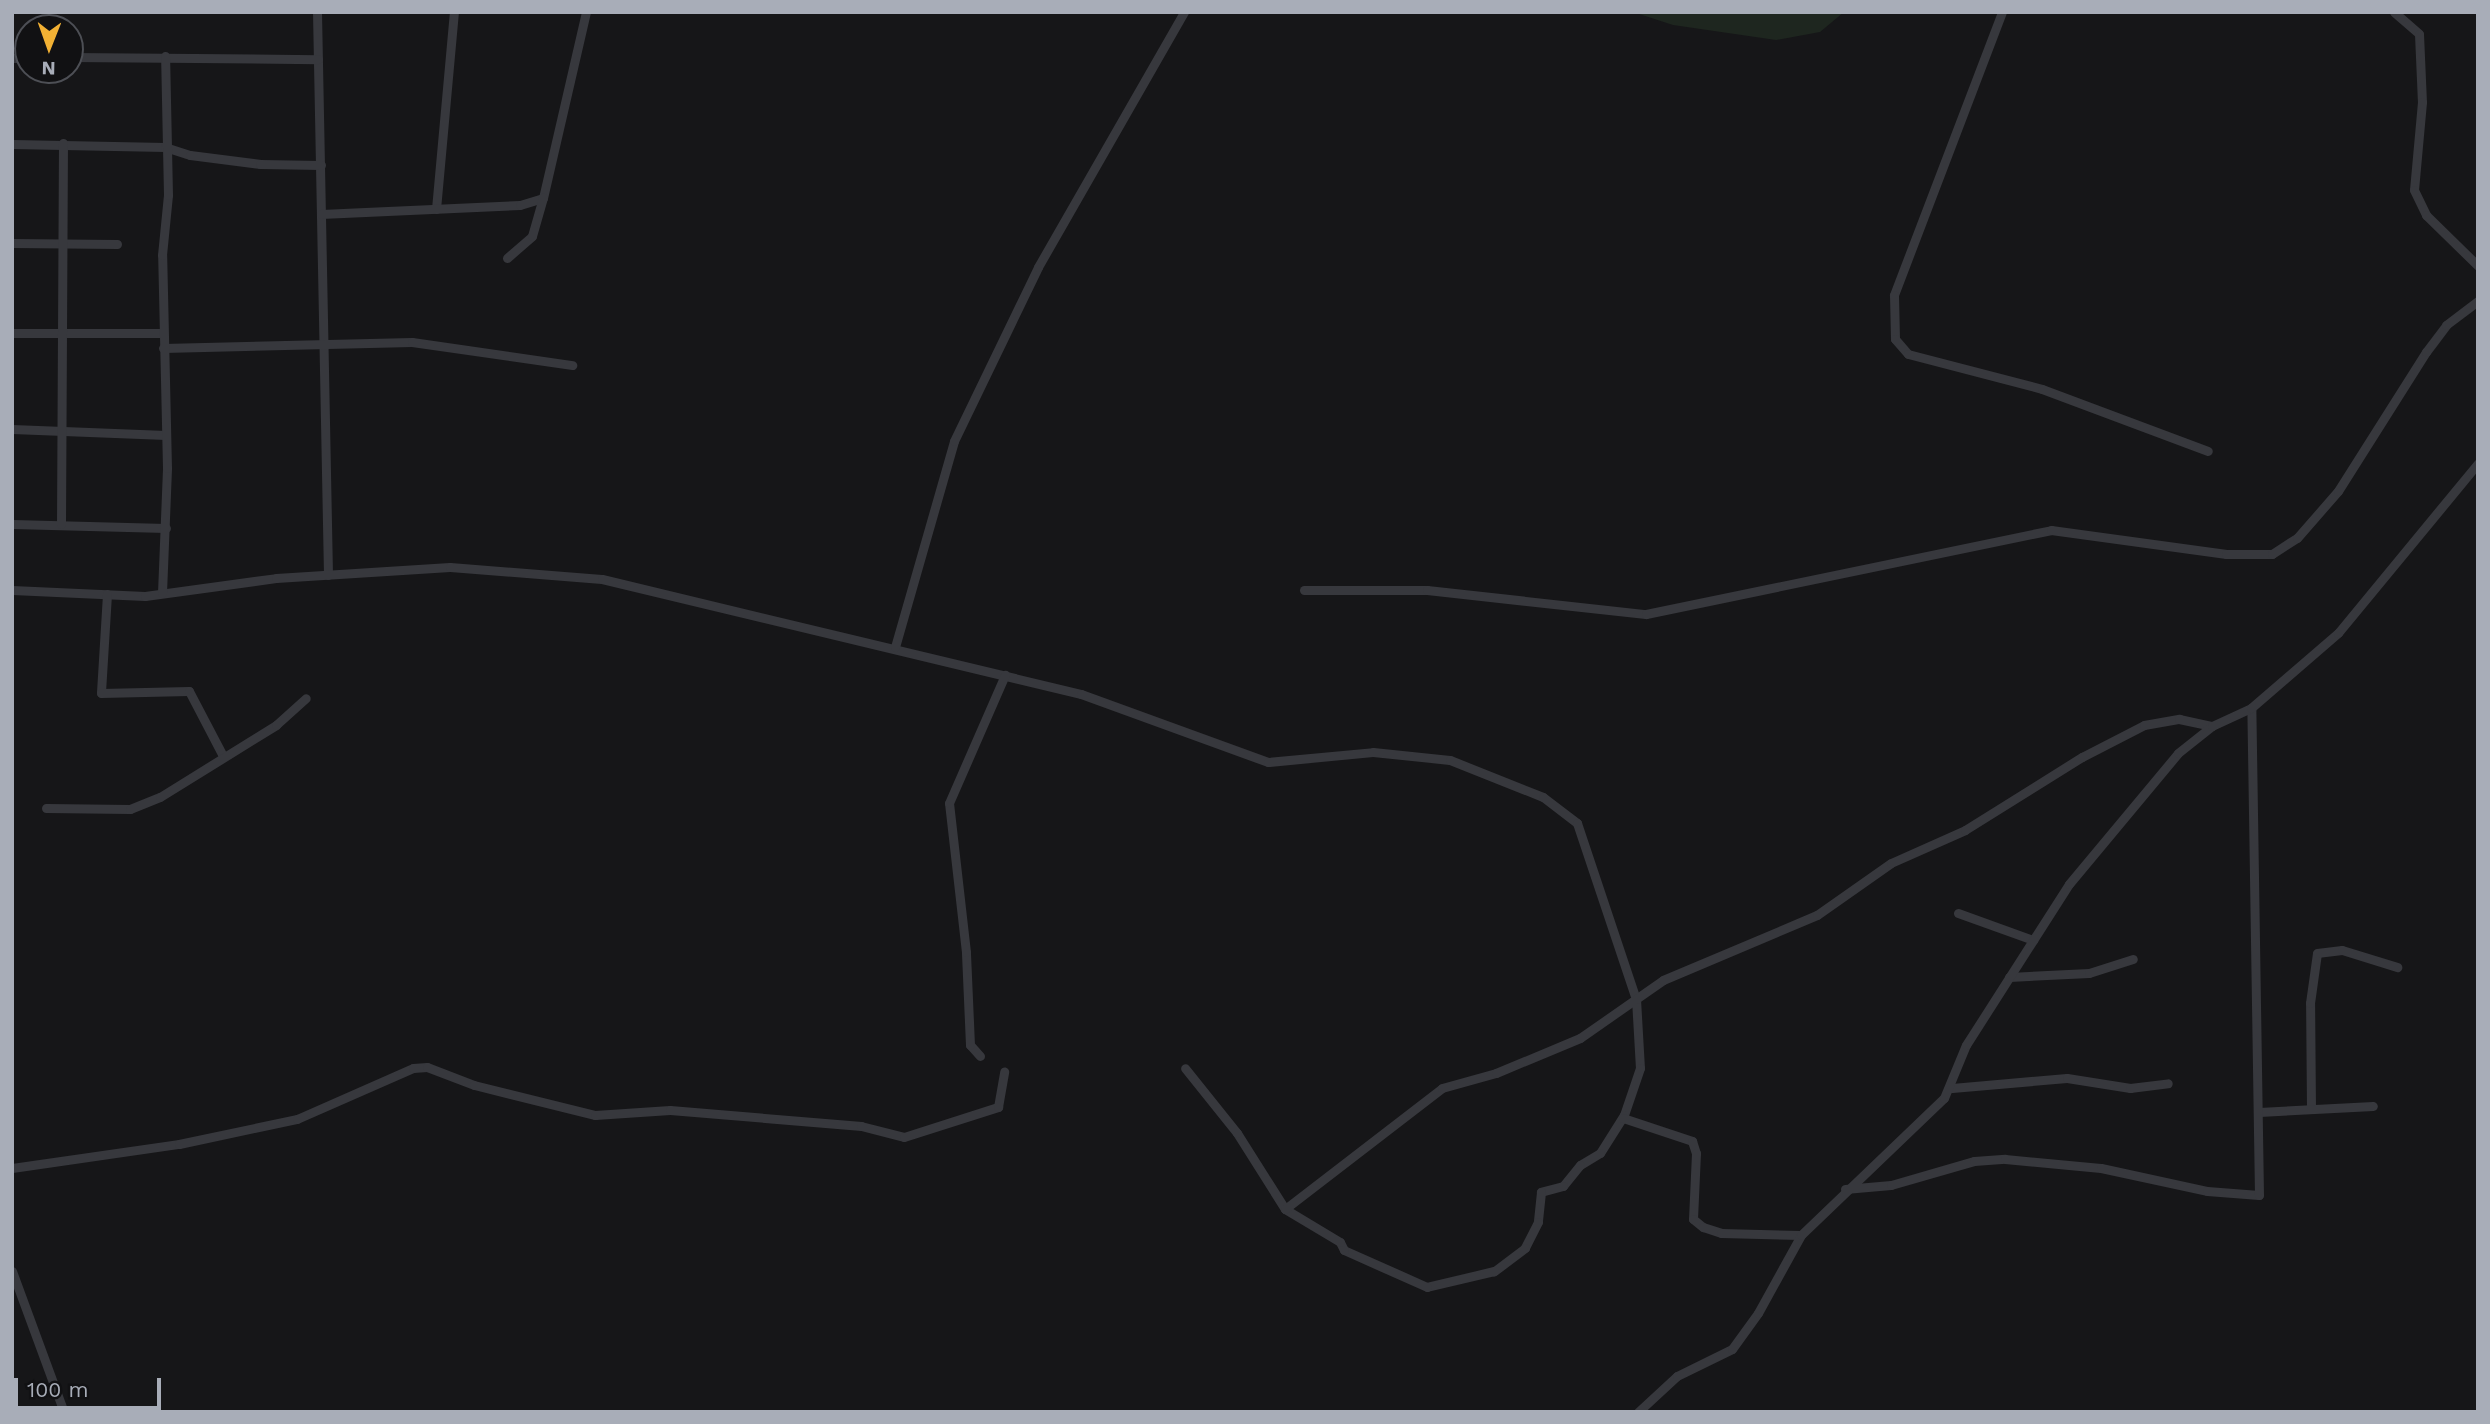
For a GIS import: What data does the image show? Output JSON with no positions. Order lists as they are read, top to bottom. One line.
{"scale_bar":"100 m","north":"bottom"}
